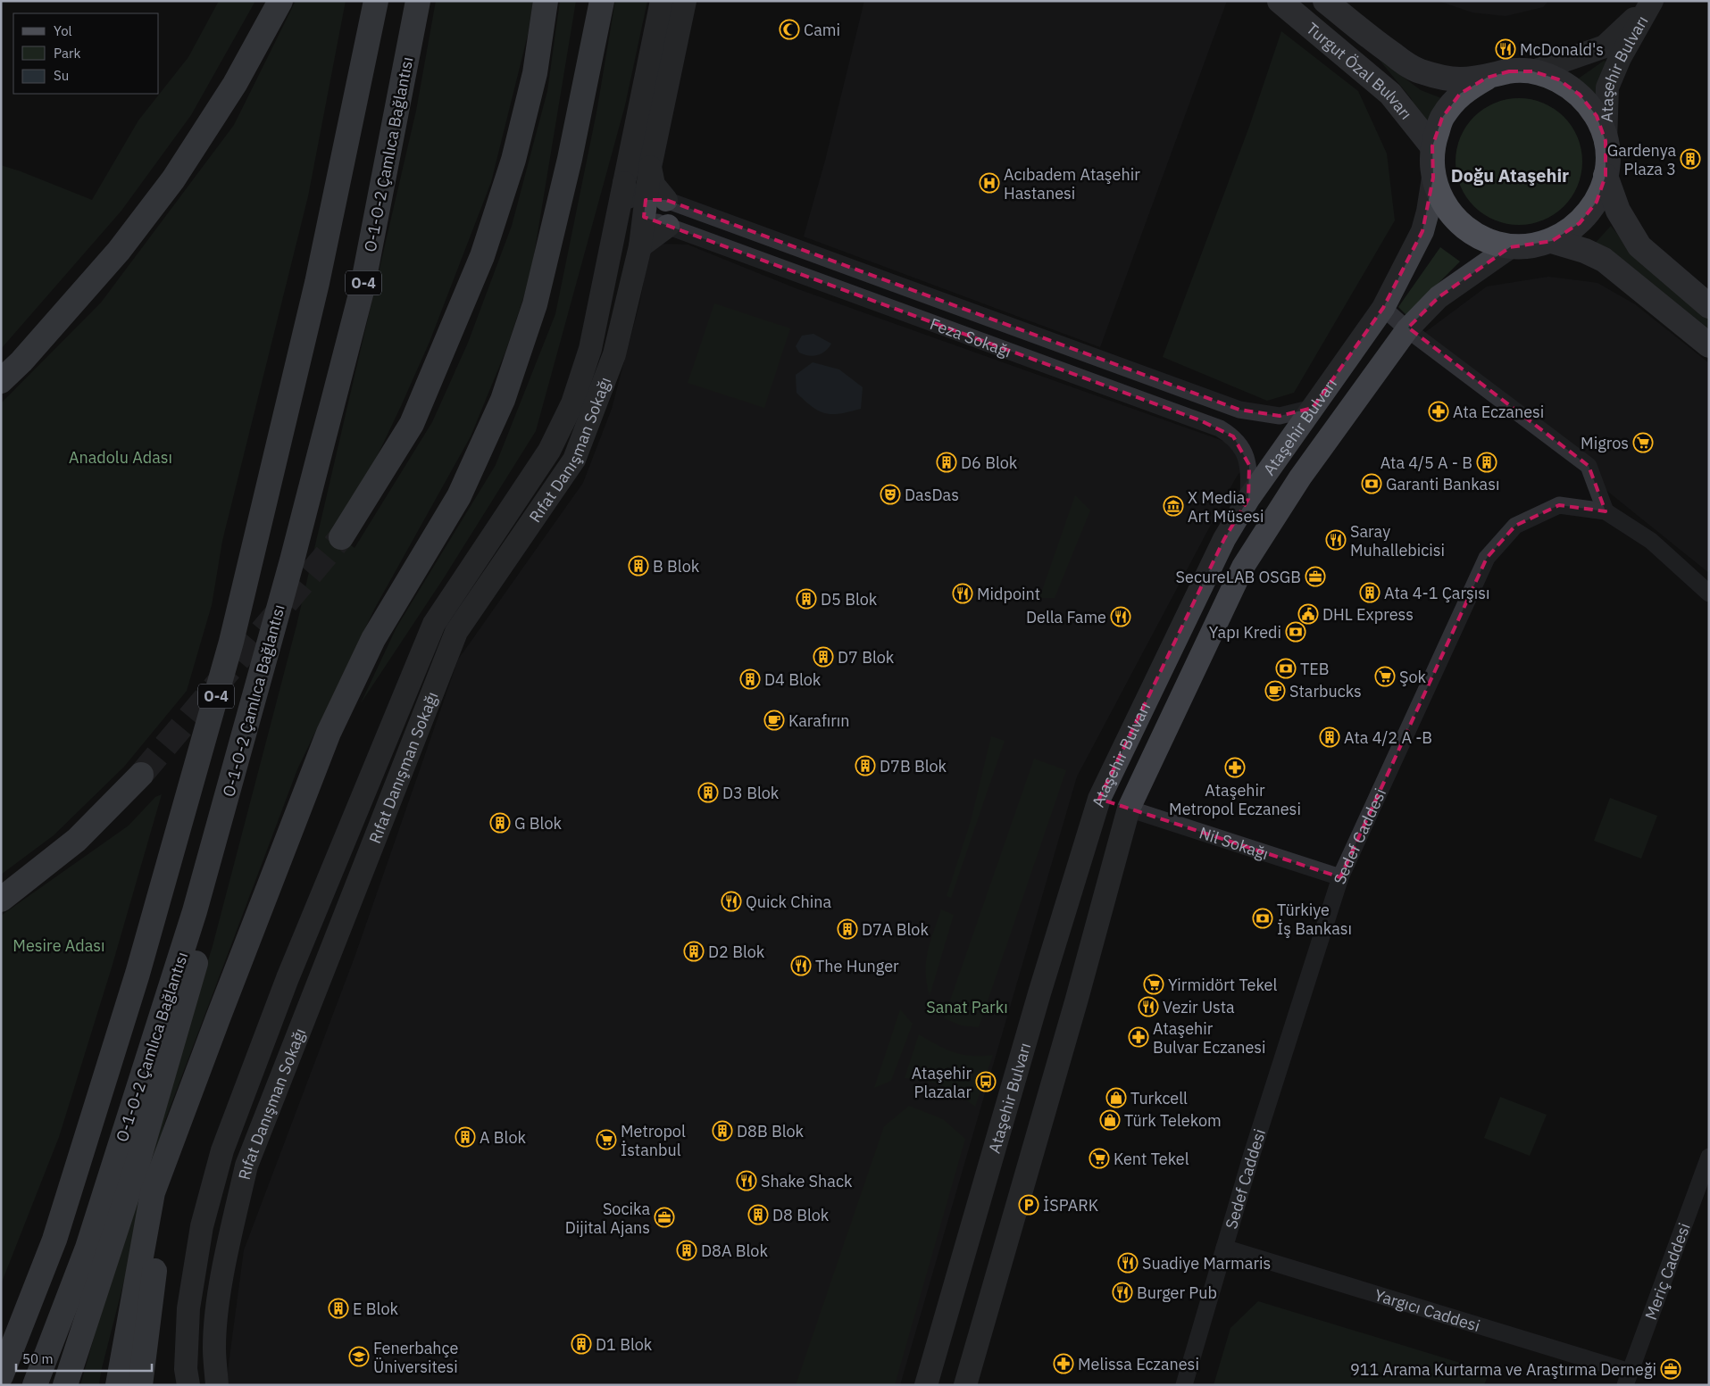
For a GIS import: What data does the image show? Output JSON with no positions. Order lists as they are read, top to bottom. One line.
{"streets":{"highway":["O-1-O-2 Çamlıca Bağlantısı","O-4"],"main road":["Turgut Özal Bulvarı"],"street":["Ataşehir Bulvarı","Feza Sokağı","Rıfat Danışman Sokağı","Sedef Caddesi","Nil Sokağı","Meriç Caddesi","Yargıcı Caddesi"]},"crossings":[["Ataşehir Bulvarı","Turgut Özal Bulvarı"],["Ataşehir Bulvarı","Feza Sokağı"],["Ataşehir Bulvarı","Nil Sokağı"],["Feza Sokağı","Rıfat Danışman Sokağı"],["Sedef Caddesi","Nil Sokağı"],["Sedef Caddesi","Yargıcı Caddesi"],["Meriç Caddesi","Yargıcı Caddesi"]],"districts":["Doğu Ataşehir"],"parks":["Anadolu Adası","Mesire Adası","Sanat Parkı"],"places":{"mosque":["Cami"],"restaurant":["McDonald's","Saray Muhallebicisi","Midpoint","Della Fame","Quick China","The Hunger","Vezir Usta","Shake Shack","Suadiye Marmaris","Burger Pub"],"building":["Gardenya Plaza 3","D6 Blok","Ata 4/5 A - B","B Blok","Ata 4-1 Çarşısı","D5 Blok","D7 Blok","D4 Blok","Ata 4/2 A -B","D7B Blok","D3 Blok","G Blok","D7A Blok","D2 Blok","D8B Blok","A Blok","D8 Blok","D8A Blok","E Blok","D1 Blok"],"hospital":["Acıbadem Ataşehir Hastanesi"],"pharmacy":["Ata Eczanesi","Ataşehir Metropol Eczanesi","Ataşehir Bulvar Eczanesi","Melissa Eczanesi"],"supermarket":["Migros","Şok","Yirmidört Tekel","Metropol İstanbul","Kent Tekel"],"bank":["Garanti Bankası","Yapı Kredi","TEB","Türkiye İş Bankası"],"theatre":["DasDas"],"museum":["X Media Art Müsesi"],"office":["SecureLAB OSGB","Socika Dijital Ajans","911 Arama Kurtarma ve Araştırma Derneği"],"public building":["DHL Express"],"cafe":["Starbucks","Karafırın"],"bus stop":["Ataşehir Plazalar"],"shop":["Turkcell","Türk Telekom"],"parking":["İSPARK"],"school or university":["Fenerbahçe Üniversitesi"]},"legend":["Yol","Park","Su"],"scale_bar":"50 m"}
